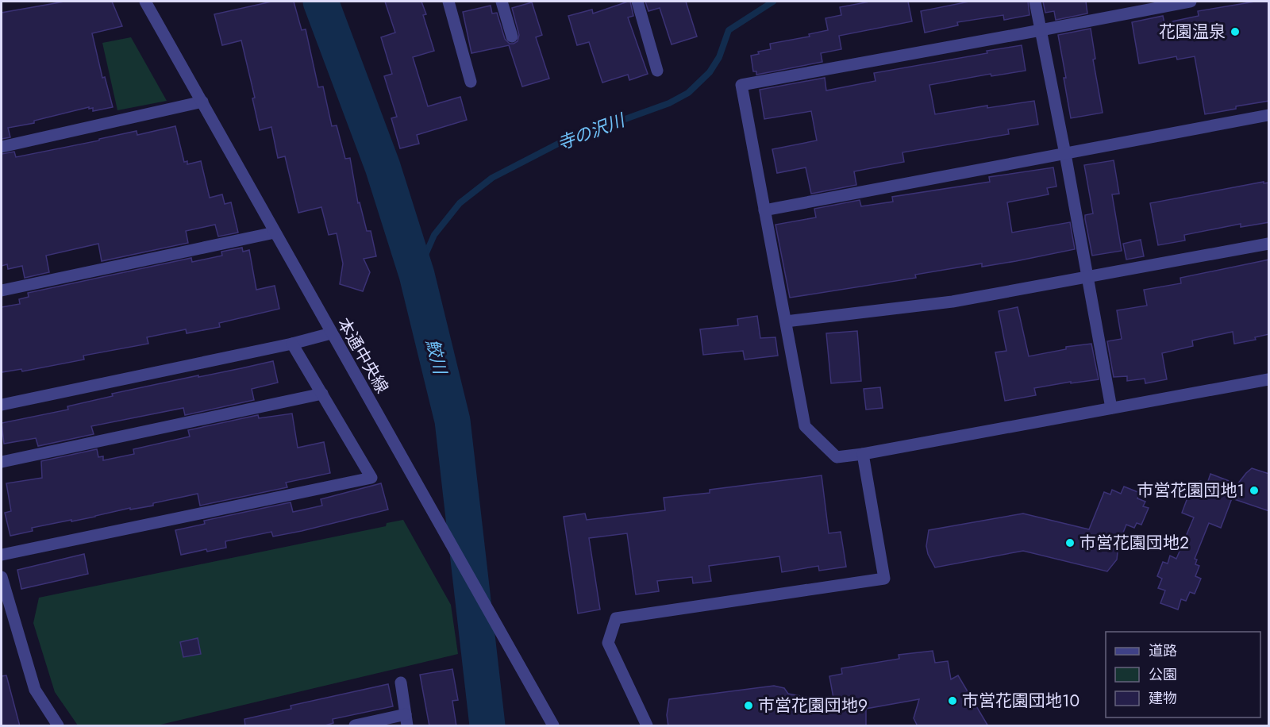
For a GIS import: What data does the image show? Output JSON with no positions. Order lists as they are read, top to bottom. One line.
{"streets":{"street":["本通中央線"]},"water":["寺の沢川","鮫川"],"places":["花園温泉","市営花園団地1","市営花園団地2","市営花園団地10","市営花園団地9"],"legend":["道路","公園","建物"]}
